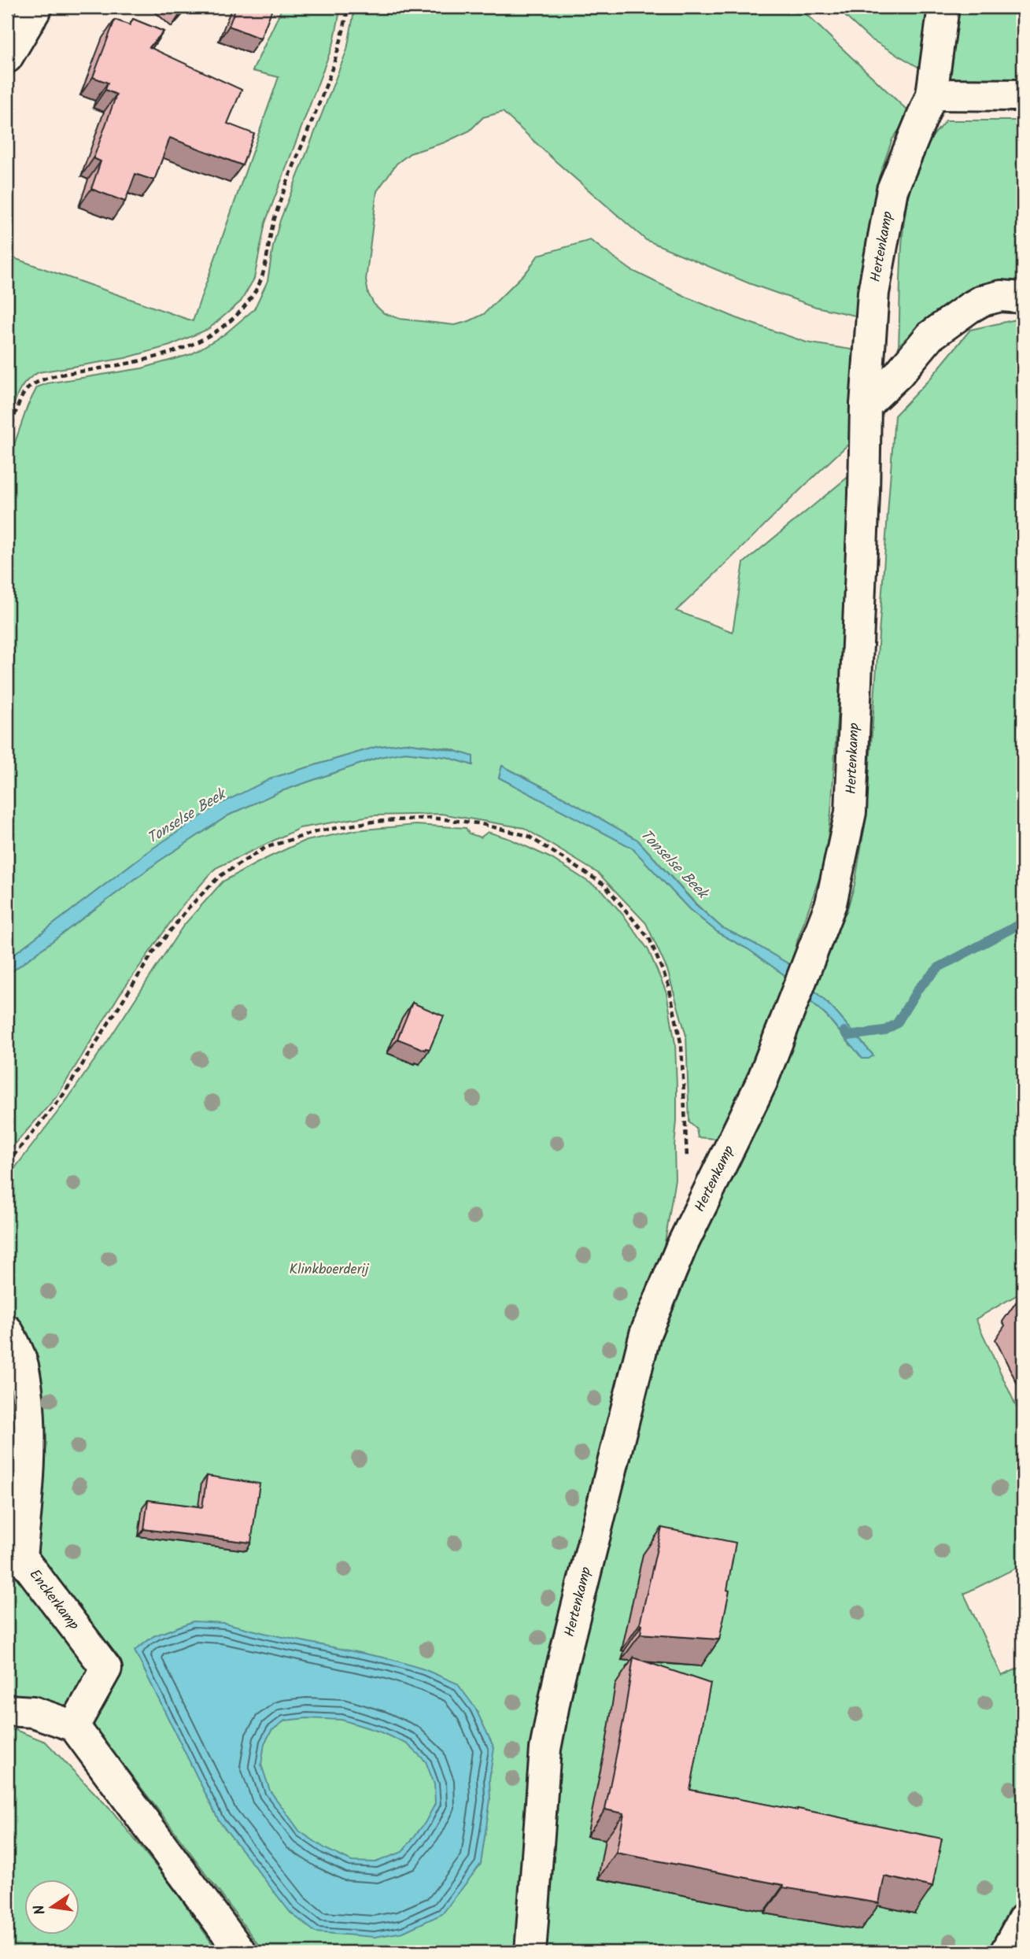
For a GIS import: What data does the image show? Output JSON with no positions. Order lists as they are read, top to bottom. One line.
{"streets":{"street":["Hertenkamp","Enckerkamp"]},"water":["Tonselse Beek"],"parks":["Klinkboerderij"],"north":"left"}
